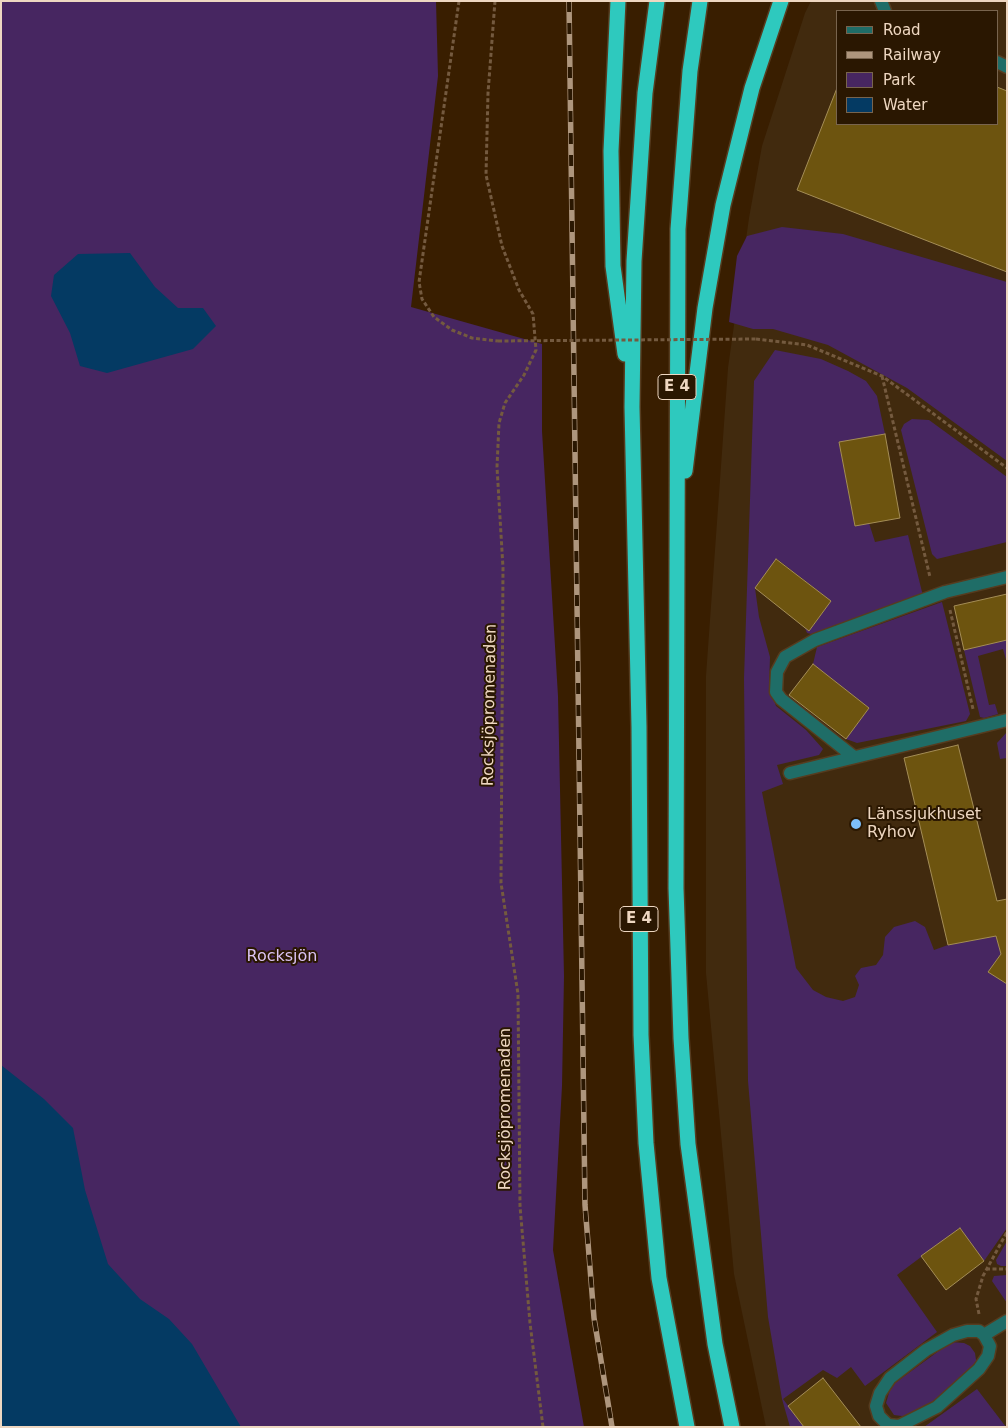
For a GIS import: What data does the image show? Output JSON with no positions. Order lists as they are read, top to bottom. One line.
{"streets":{"highway":["E 4"],"path":["Rocksjöpromenaden"]},"parks":["Rocksjön"],"places":["Länssjukhuset Ryhov"],"legend":["Road","Railway","Park","Water"]}
